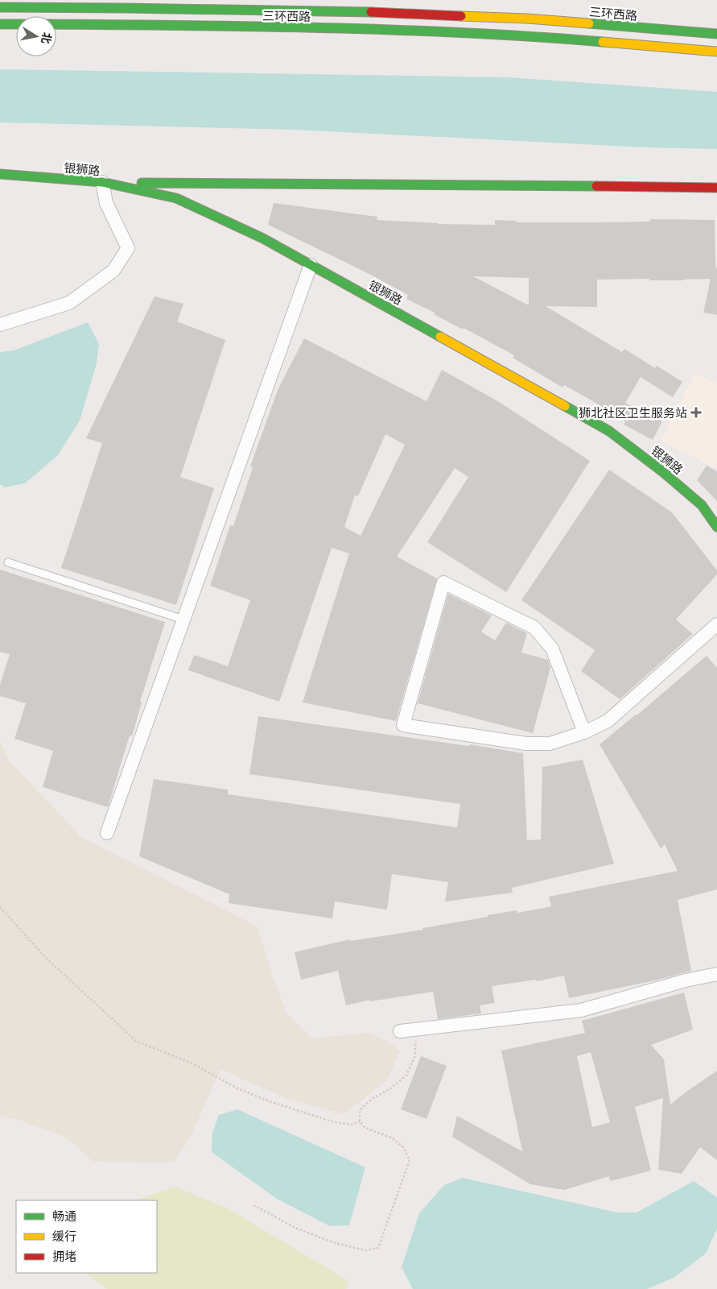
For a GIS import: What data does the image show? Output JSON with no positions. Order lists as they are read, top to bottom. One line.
{"streets":{"main road":["三环西路","银狮路"]},"places":{"health":["狮北社区卫生服务站"]},"legend":["畅通","缓行","拥堵"],"north":"right"}
